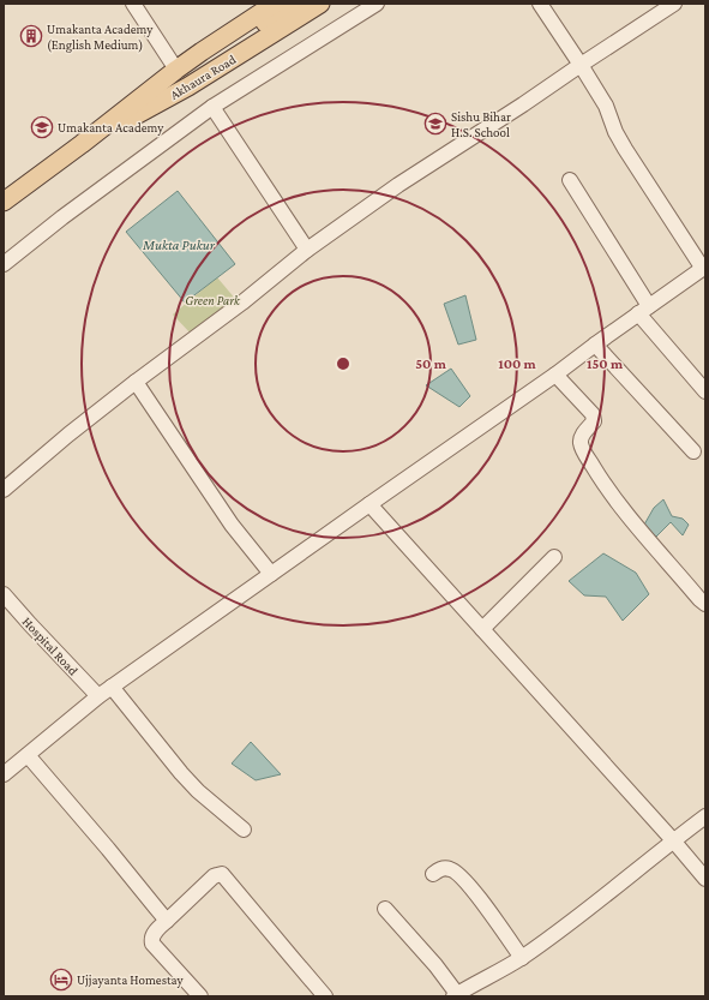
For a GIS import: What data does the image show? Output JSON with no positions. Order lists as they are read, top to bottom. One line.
{"streets":{"main road":["Akhaura Road"],"street":["Hospital Road"]},"water":["Mukta Pukur"],"parks":["Green Park"],"places":{"building":["Umakanta Academy (English Medium)"],"school or university":["Sishu Bihar H.S. School","Umakanta Academy"],"hotel":["Ujjayanta Homestay"]},"rings":["50 m","100 m","150 m"]}
